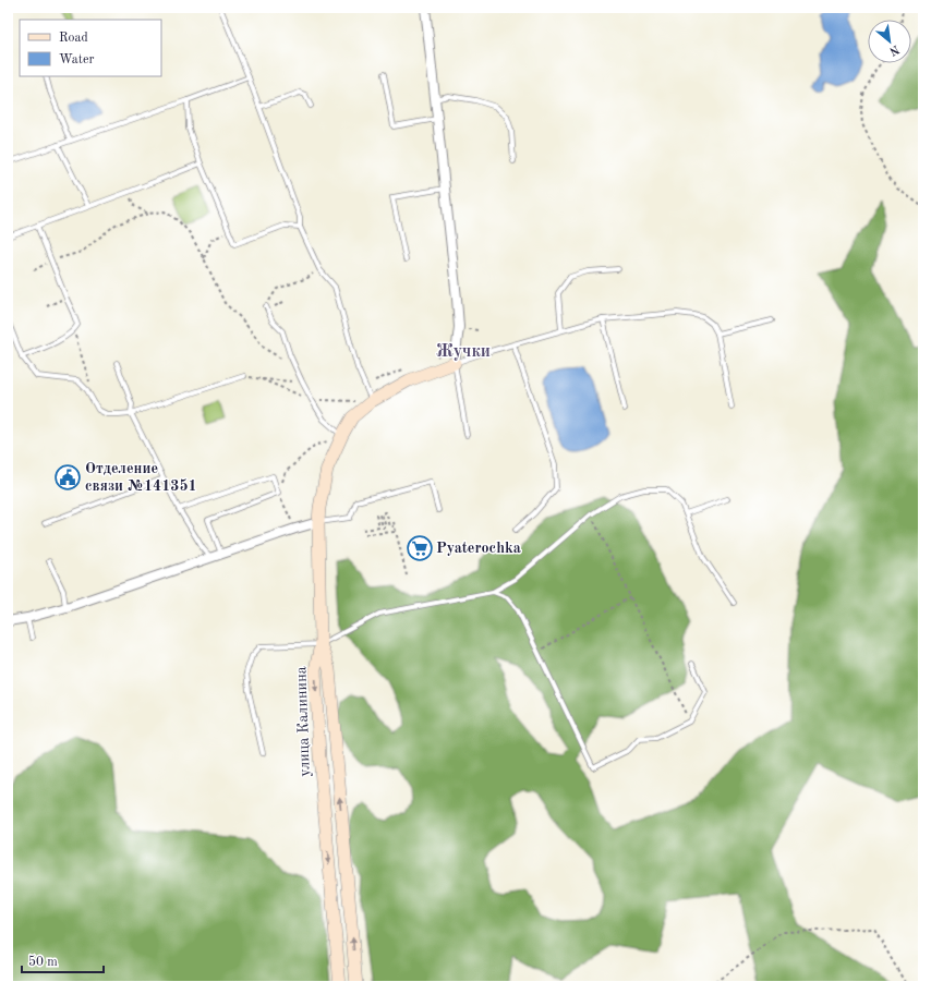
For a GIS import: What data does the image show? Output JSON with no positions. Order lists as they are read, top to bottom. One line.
{"streets":{"street":["улица Калинина"]},"districts":["Жучки"],"places":{"public building":["Отделение связи №141351"],"supermarket":["Pyaterochka"]},"legend":["Road","Water"],"scale_bar":"50 m","north":"bottom right"}
